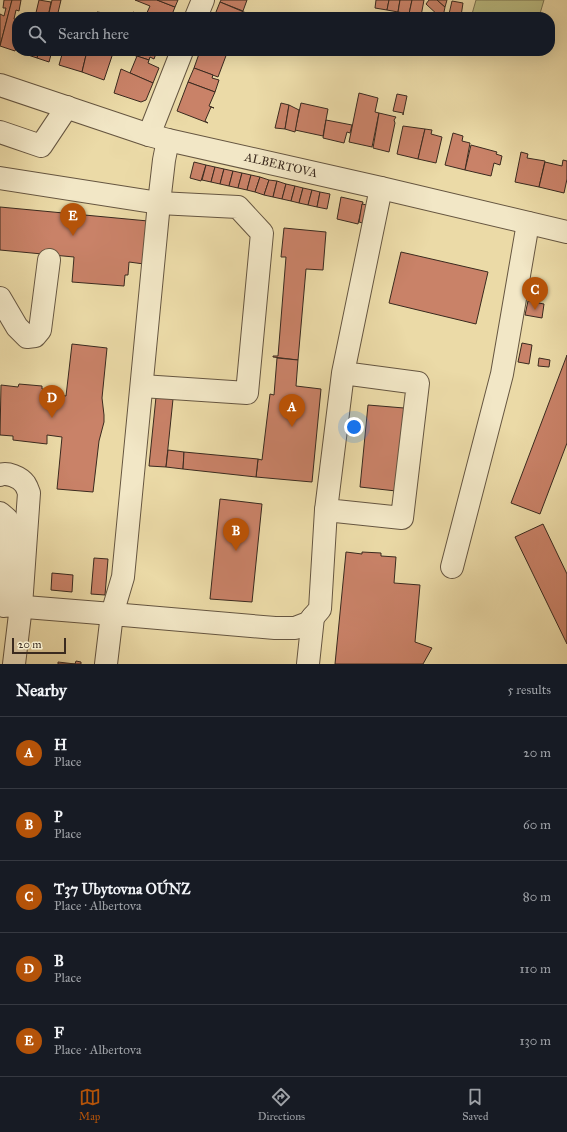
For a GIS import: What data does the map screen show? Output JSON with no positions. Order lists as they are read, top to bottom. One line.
{"streets":{"street":["ALBERTOVA"]},"scale_bar":"20 m","page":{"search":"Search here","pins":["E","C","D","A","B"],"scale":"20 m","heading":["Nearby","5 results"],"list":[{"mark":"A","name":"H","note":"Place","value":"20 m"},{"mark":"B","name":"P","note":"Place","value":"60 m"},{"mark":"C","name":"T37 Ubytovna OÚNZ","note":"Place · Albertova","value":"80 m"},{"mark":"D","name":"B","note":"Place","value":"110 m"},{"mark":"E","name":"F","note":"Place · Albertova","value":"130 m"}],"nav":["Map","Directions","Saved"]}}
